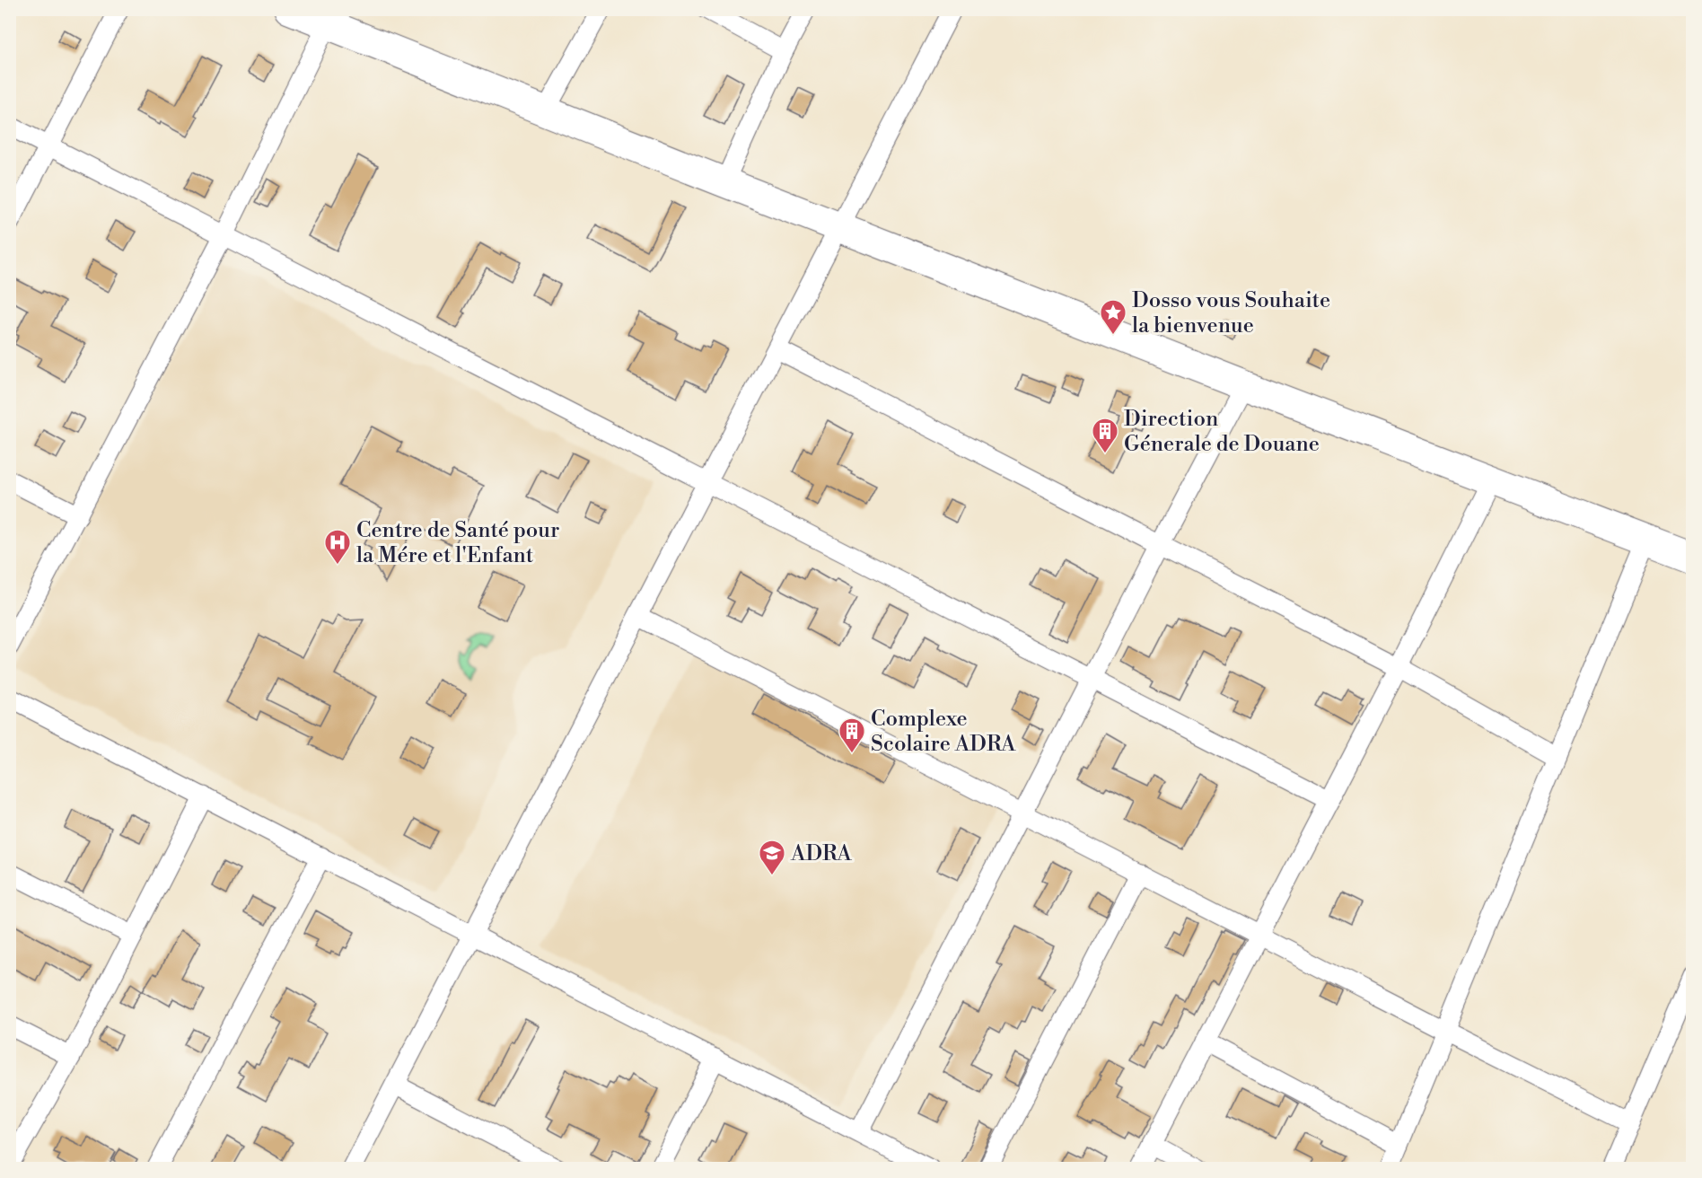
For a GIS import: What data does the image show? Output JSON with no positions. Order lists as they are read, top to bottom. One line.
{"places":{"place":["Dosso vous Souhaite la bienvenue"],"building":["Direction Génerale de Douane","Complexe Scolaire ADRA"],"hospital":["Centre de Santé pour la Mére et l'Enfant"],"school or university":["ADRA"]}}
